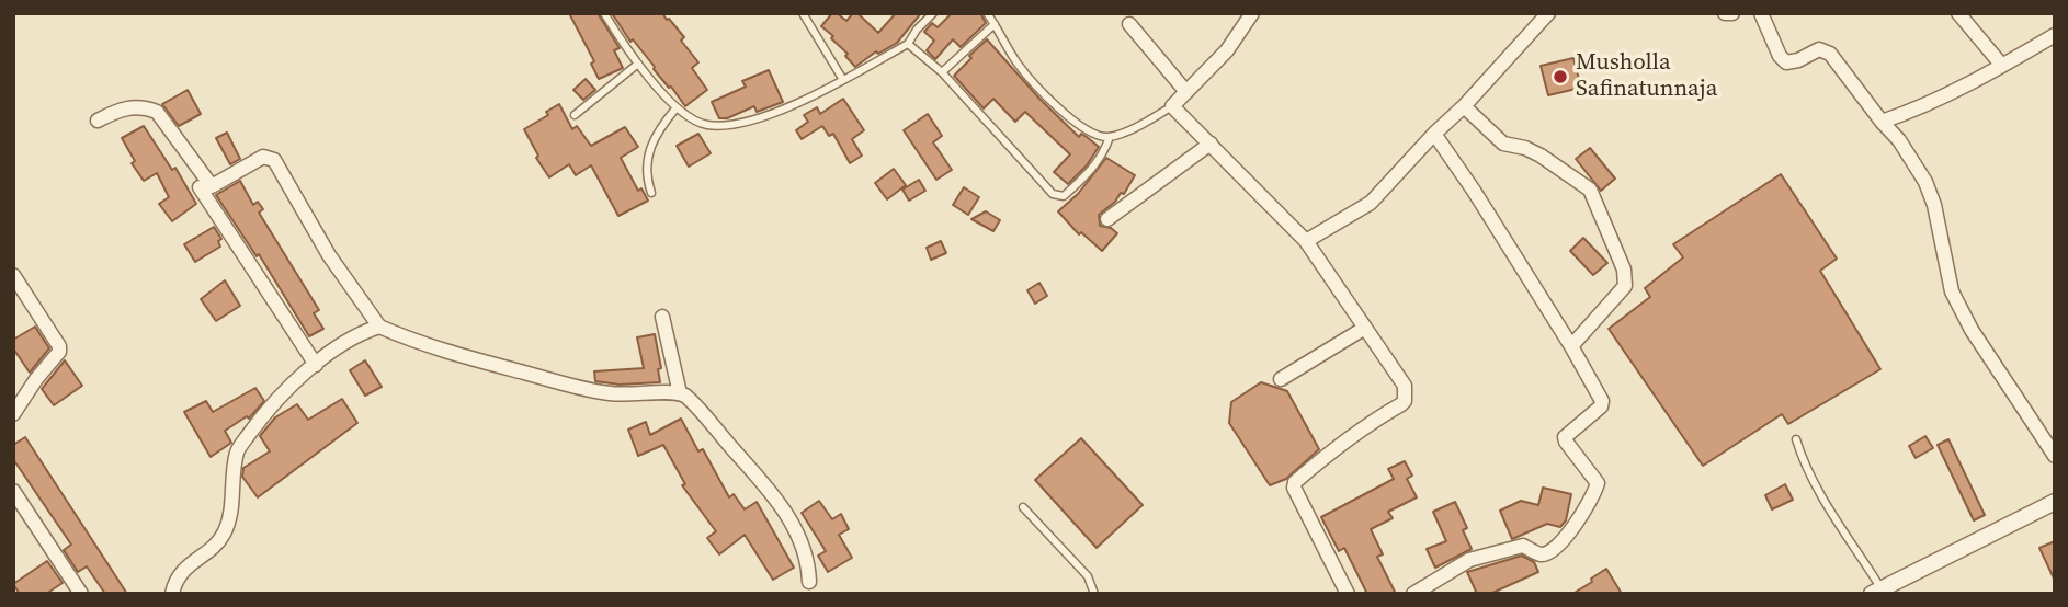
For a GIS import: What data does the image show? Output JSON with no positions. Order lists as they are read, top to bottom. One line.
{"places":["Musholla Safinatunnaja"]}
